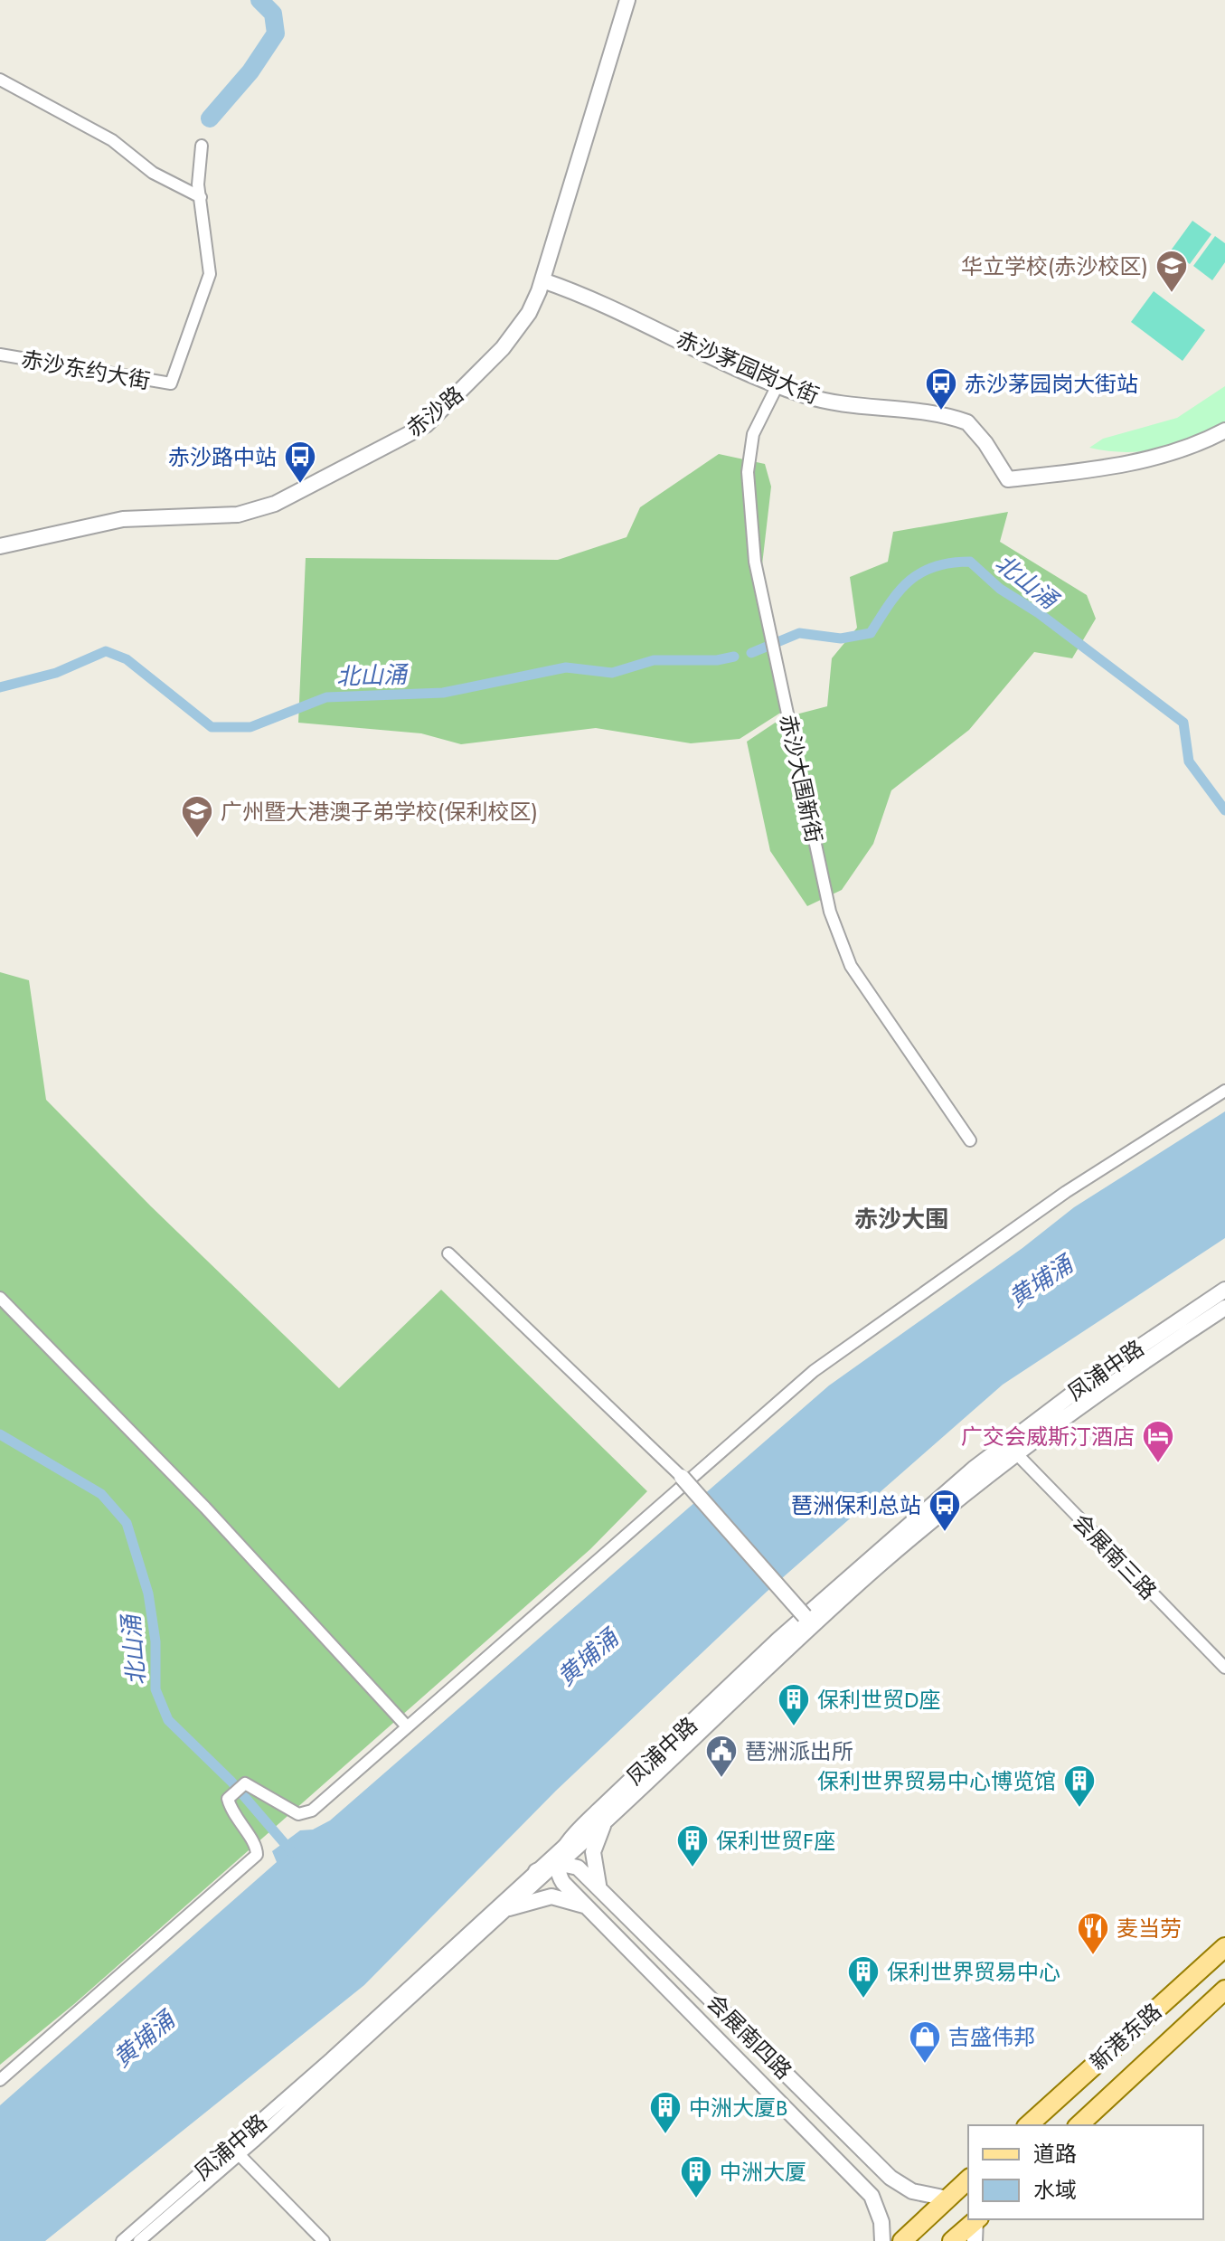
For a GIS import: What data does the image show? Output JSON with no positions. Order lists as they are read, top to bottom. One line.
{"streets":{"main road":["新港东路"],"street":["赤沙茅园岗大街","赤沙东约大街","赤沙路","赤沙大围新街","凤浦中路","会展南三路","会展南四路"]},"crossings":[["赤沙茅园岗大街","赤沙路"],["赤沙茅园岗大街","赤沙大围新街"],["凤浦中路","会展南三路"],["凤浦中路","会展南四路"]],"districts":["赤沙大围"],"water":["北山涌","黄埔涌"],"places":{"school or university":["华立学校(赤沙校区)","广州暨大港澳子弟学校(保利校区)"],"bus stop":["赤沙茅园岗大街站","赤沙路中站","琶洲保利总站"],"hotel":["广交会威斯汀酒店"],"building":["保利世贸D座","保利世界贸易中心博览馆","保利世贸F座","保利世界贸易中心","中洲大厦B","中洲大厦"],"public building":["琶洲派出所"],"restaurant":["麦当劳"],"shop":["吉盛伟邦"]},"legend":["道路","水域"]}
